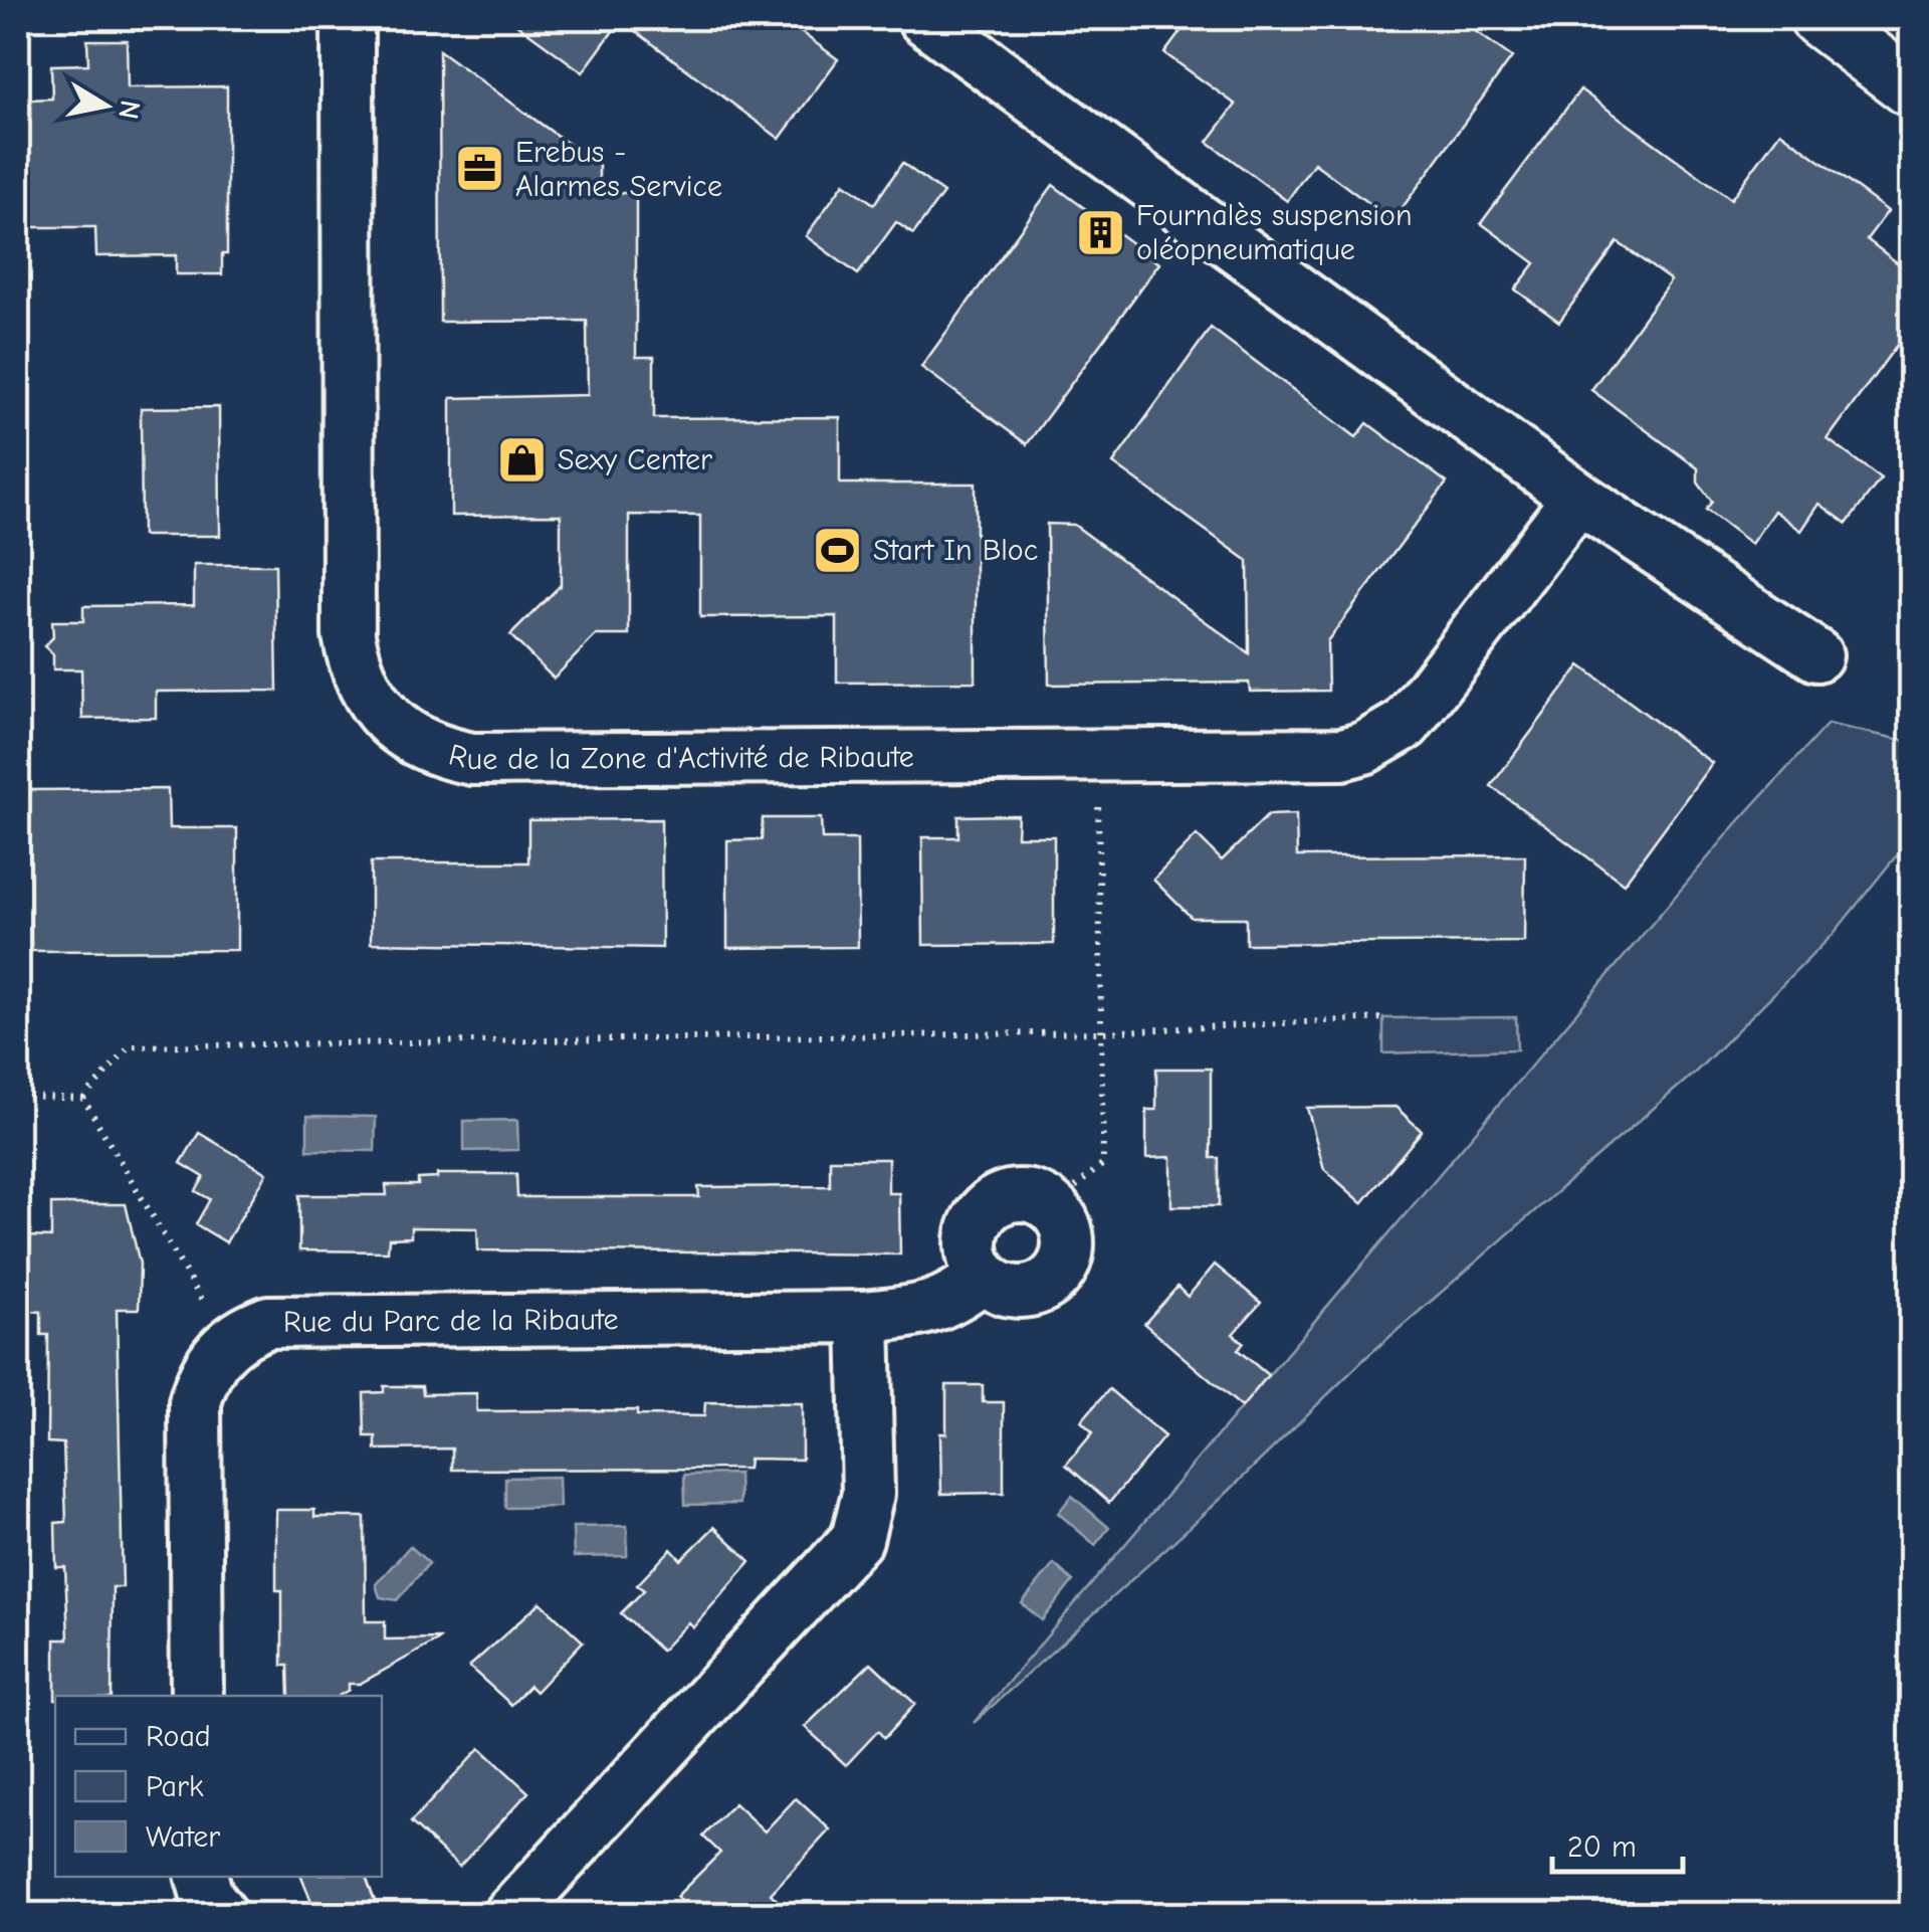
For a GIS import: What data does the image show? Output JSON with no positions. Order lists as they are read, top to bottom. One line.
{"streets":{"street":["Rue de la Zone d'Activité de Ribaute","Rue du Parc de la Ribaute"]},"places":{"office":["Erebus - Alarmes Service"],"building":["Fournalès suspension oléopneumatique"],"shop":["Sexy Center"],"sports":["Start In Bloc"]},"legend":["Road","Park","Water"],"scale_bar":"20 m","north":"right"}
